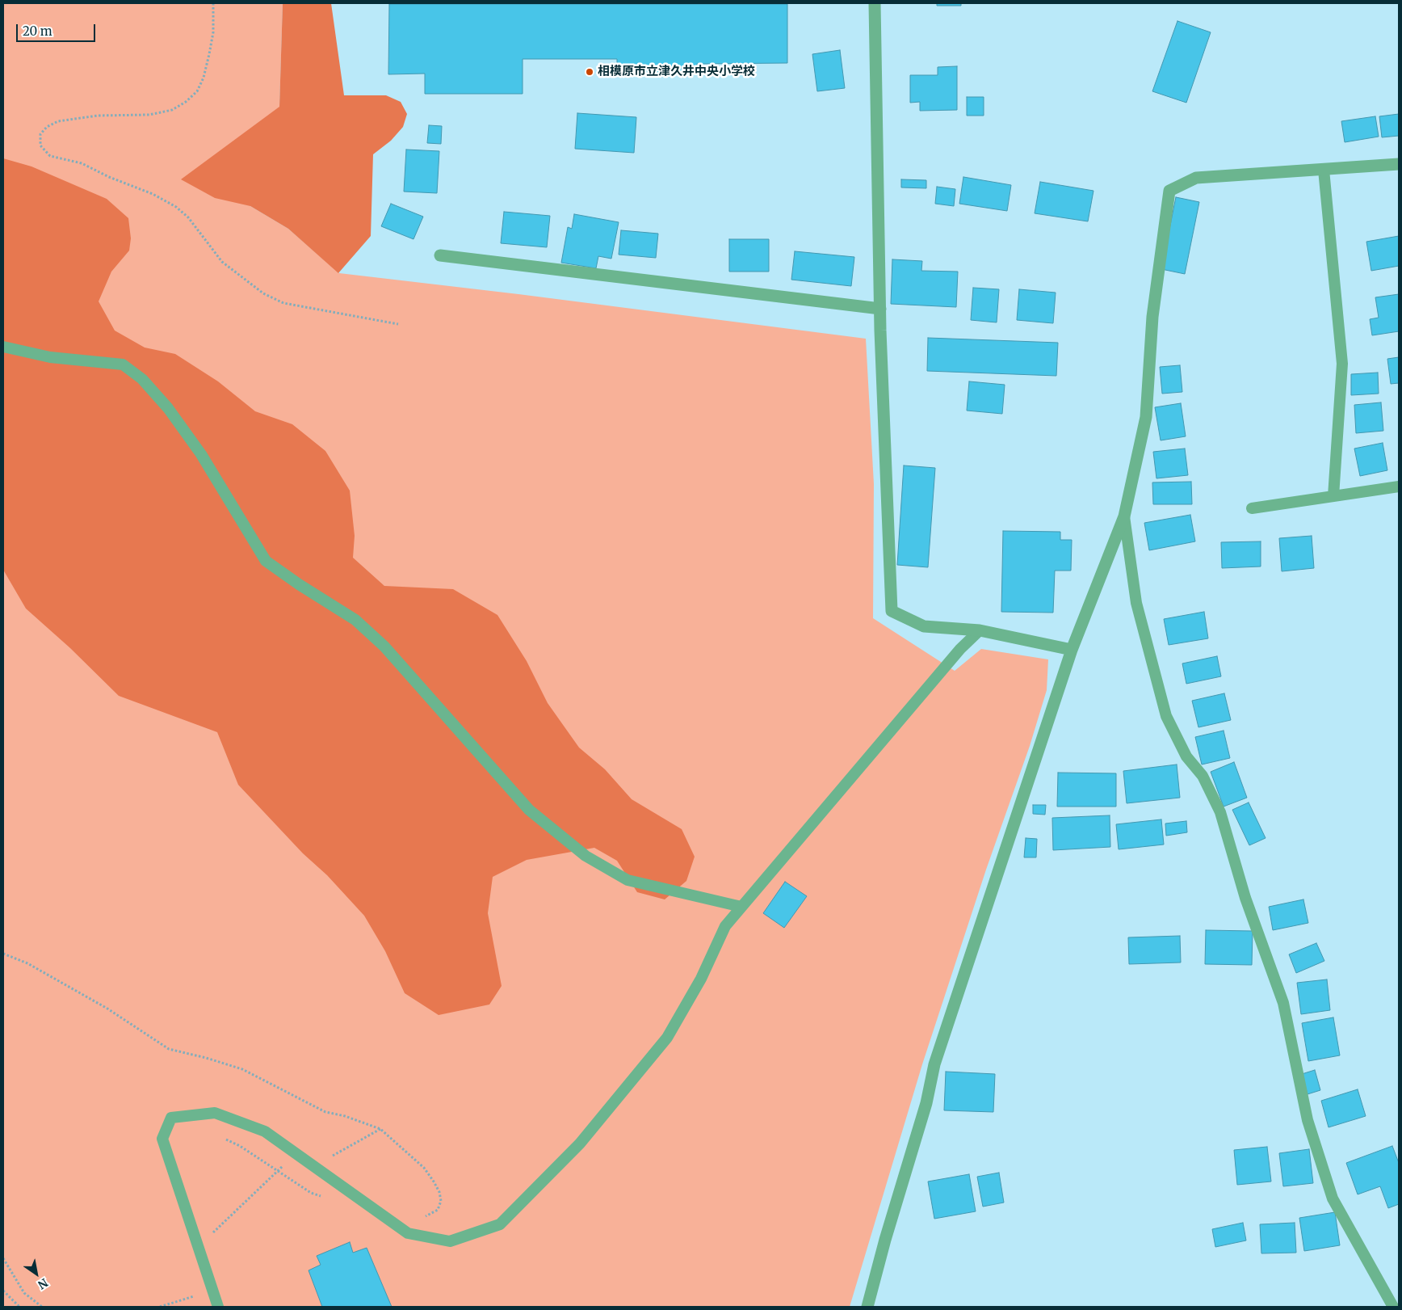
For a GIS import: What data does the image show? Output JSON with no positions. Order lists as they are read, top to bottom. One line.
{"places":["相模原市立津久井中央小学校"],"scale_bar":"20 m","north":"bottom right"}
